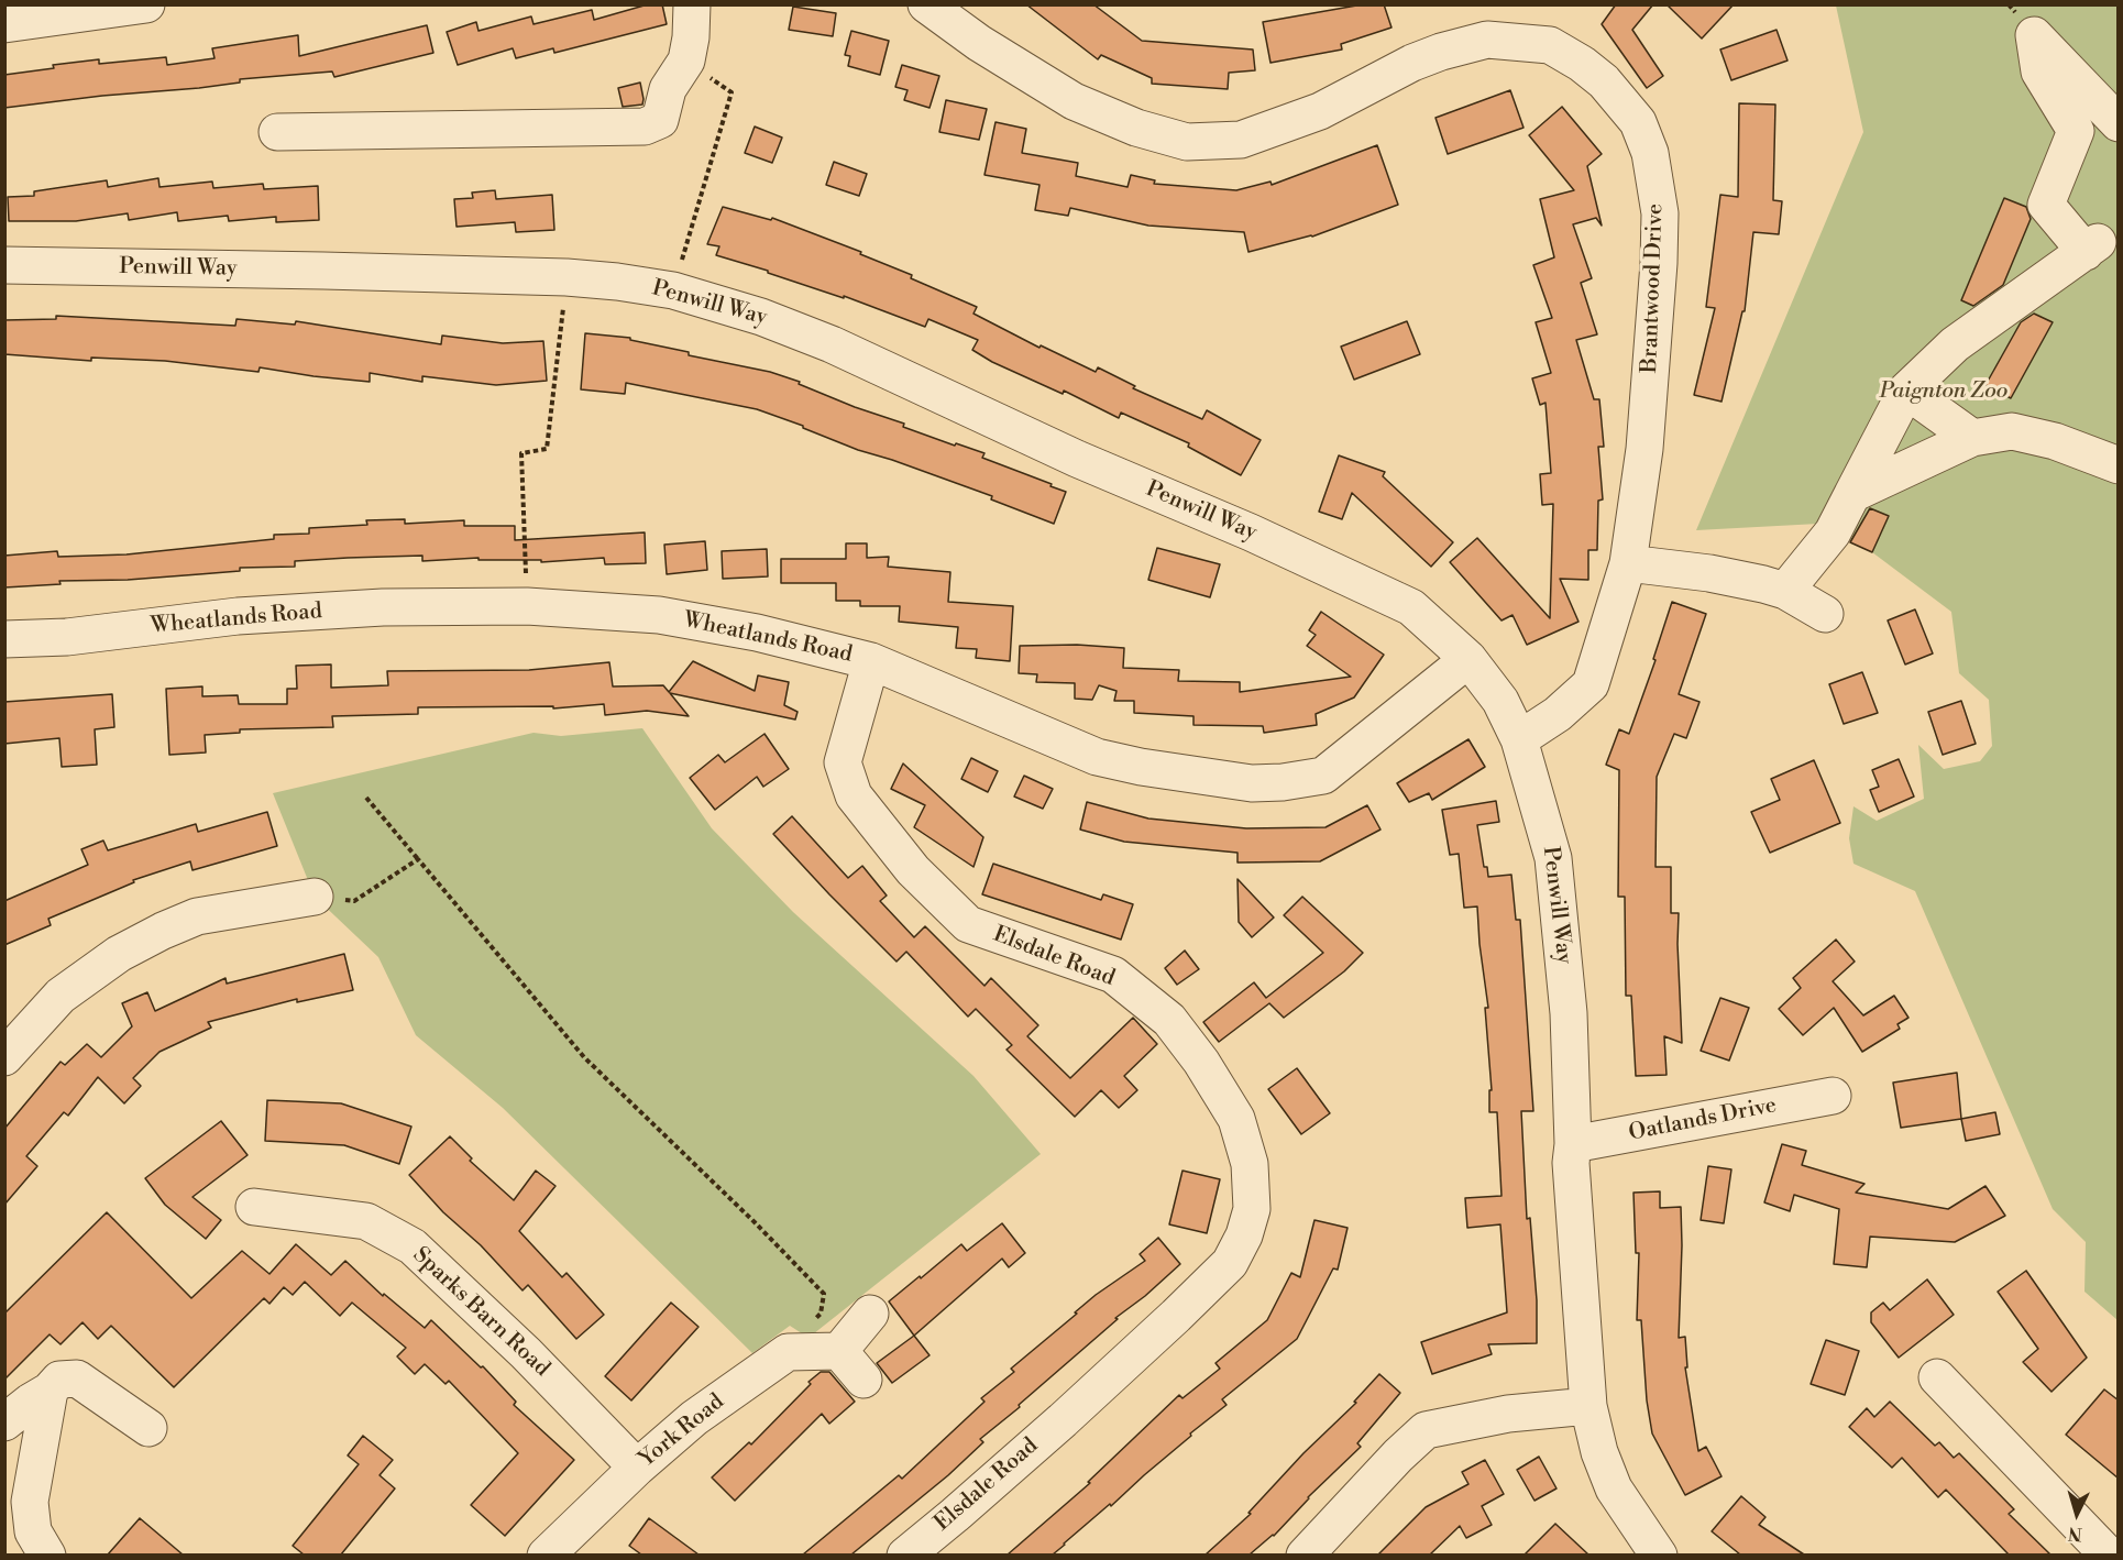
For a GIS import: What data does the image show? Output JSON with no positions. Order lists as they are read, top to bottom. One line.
{"streets":{"street":["Penwill Way","Brantwood Drive","Wheatlands Road","Elsdale Road","Oatlands Drive","Sparks Barn Road","York Road"]},"crossings":[["Penwill Way","Brantwood Drive"],["Penwill Way","Wheatlands Road"],["Penwill Way","Oatlands Drive"],["Wheatlands Road","Elsdale Road"],["Sparks Barn Road","York Road"]],"parks":["Paignton Zoo"],"north":"bottom"}
